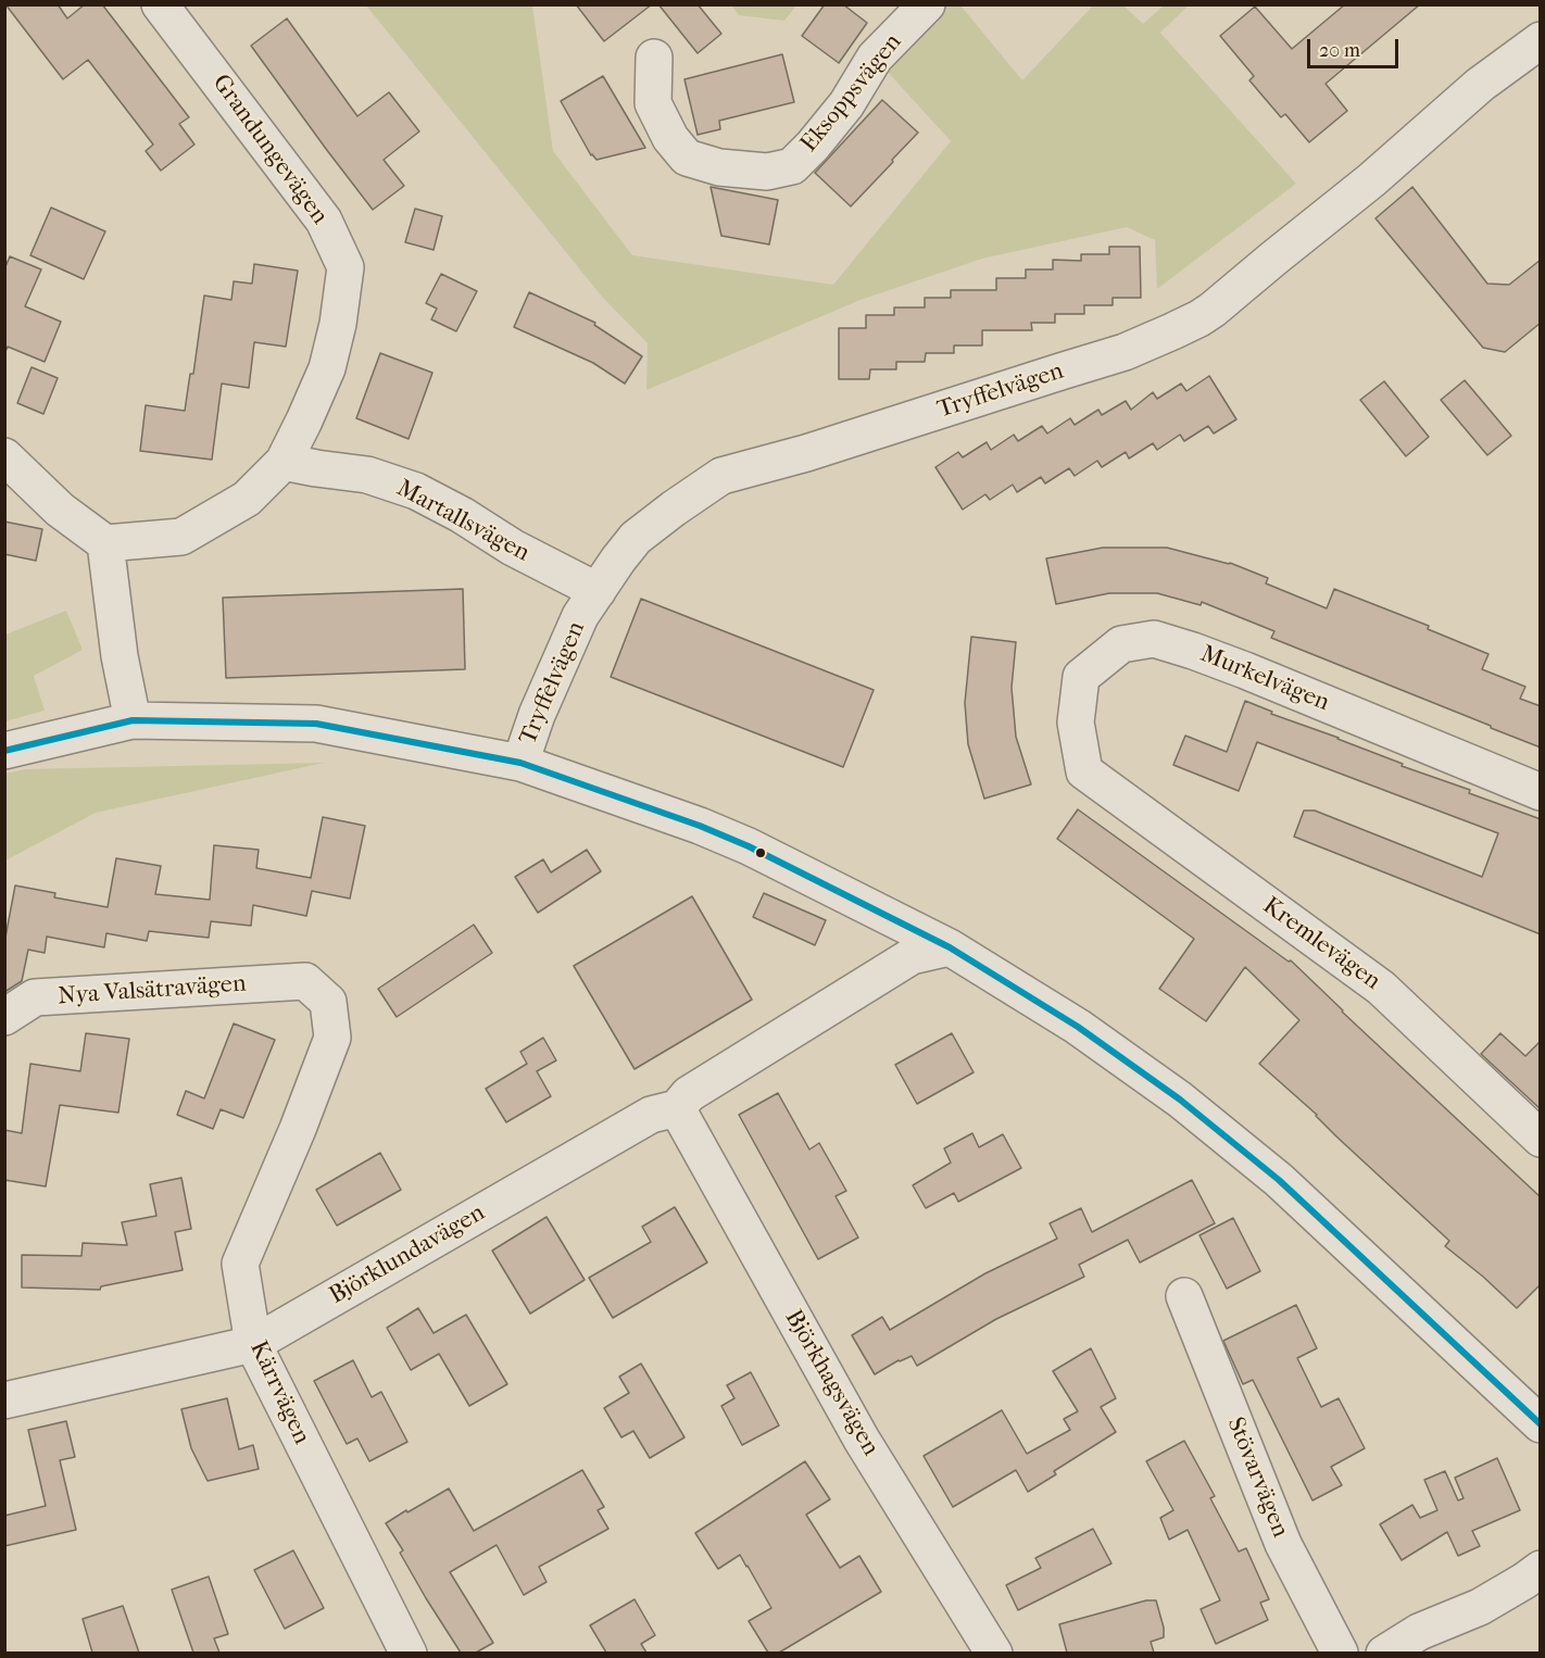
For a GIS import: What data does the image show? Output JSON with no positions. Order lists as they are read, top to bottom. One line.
{"streets":{"street":["Eksoppsvägen","Grandungevägen","Tryffelvägen","Martallsvägen","Murkelvägen","Kremlevägen","Nya Valsätravägen","Björklundavägen","Björkhagsvägen","Kärrvägen","Stövarvägen"]},"crossings":[["Grandungevägen","Martallsvägen"],["Tryffelvägen","Martallsvägen"],["Murkelvägen","Kremlevägen"],["Nya Valsätravägen","Kärrvägen"],["Björklundavägen","Björkhagsvägen"],["Björklundavägen","Kärrvägen"]],"scale_bar":"20 m"}
